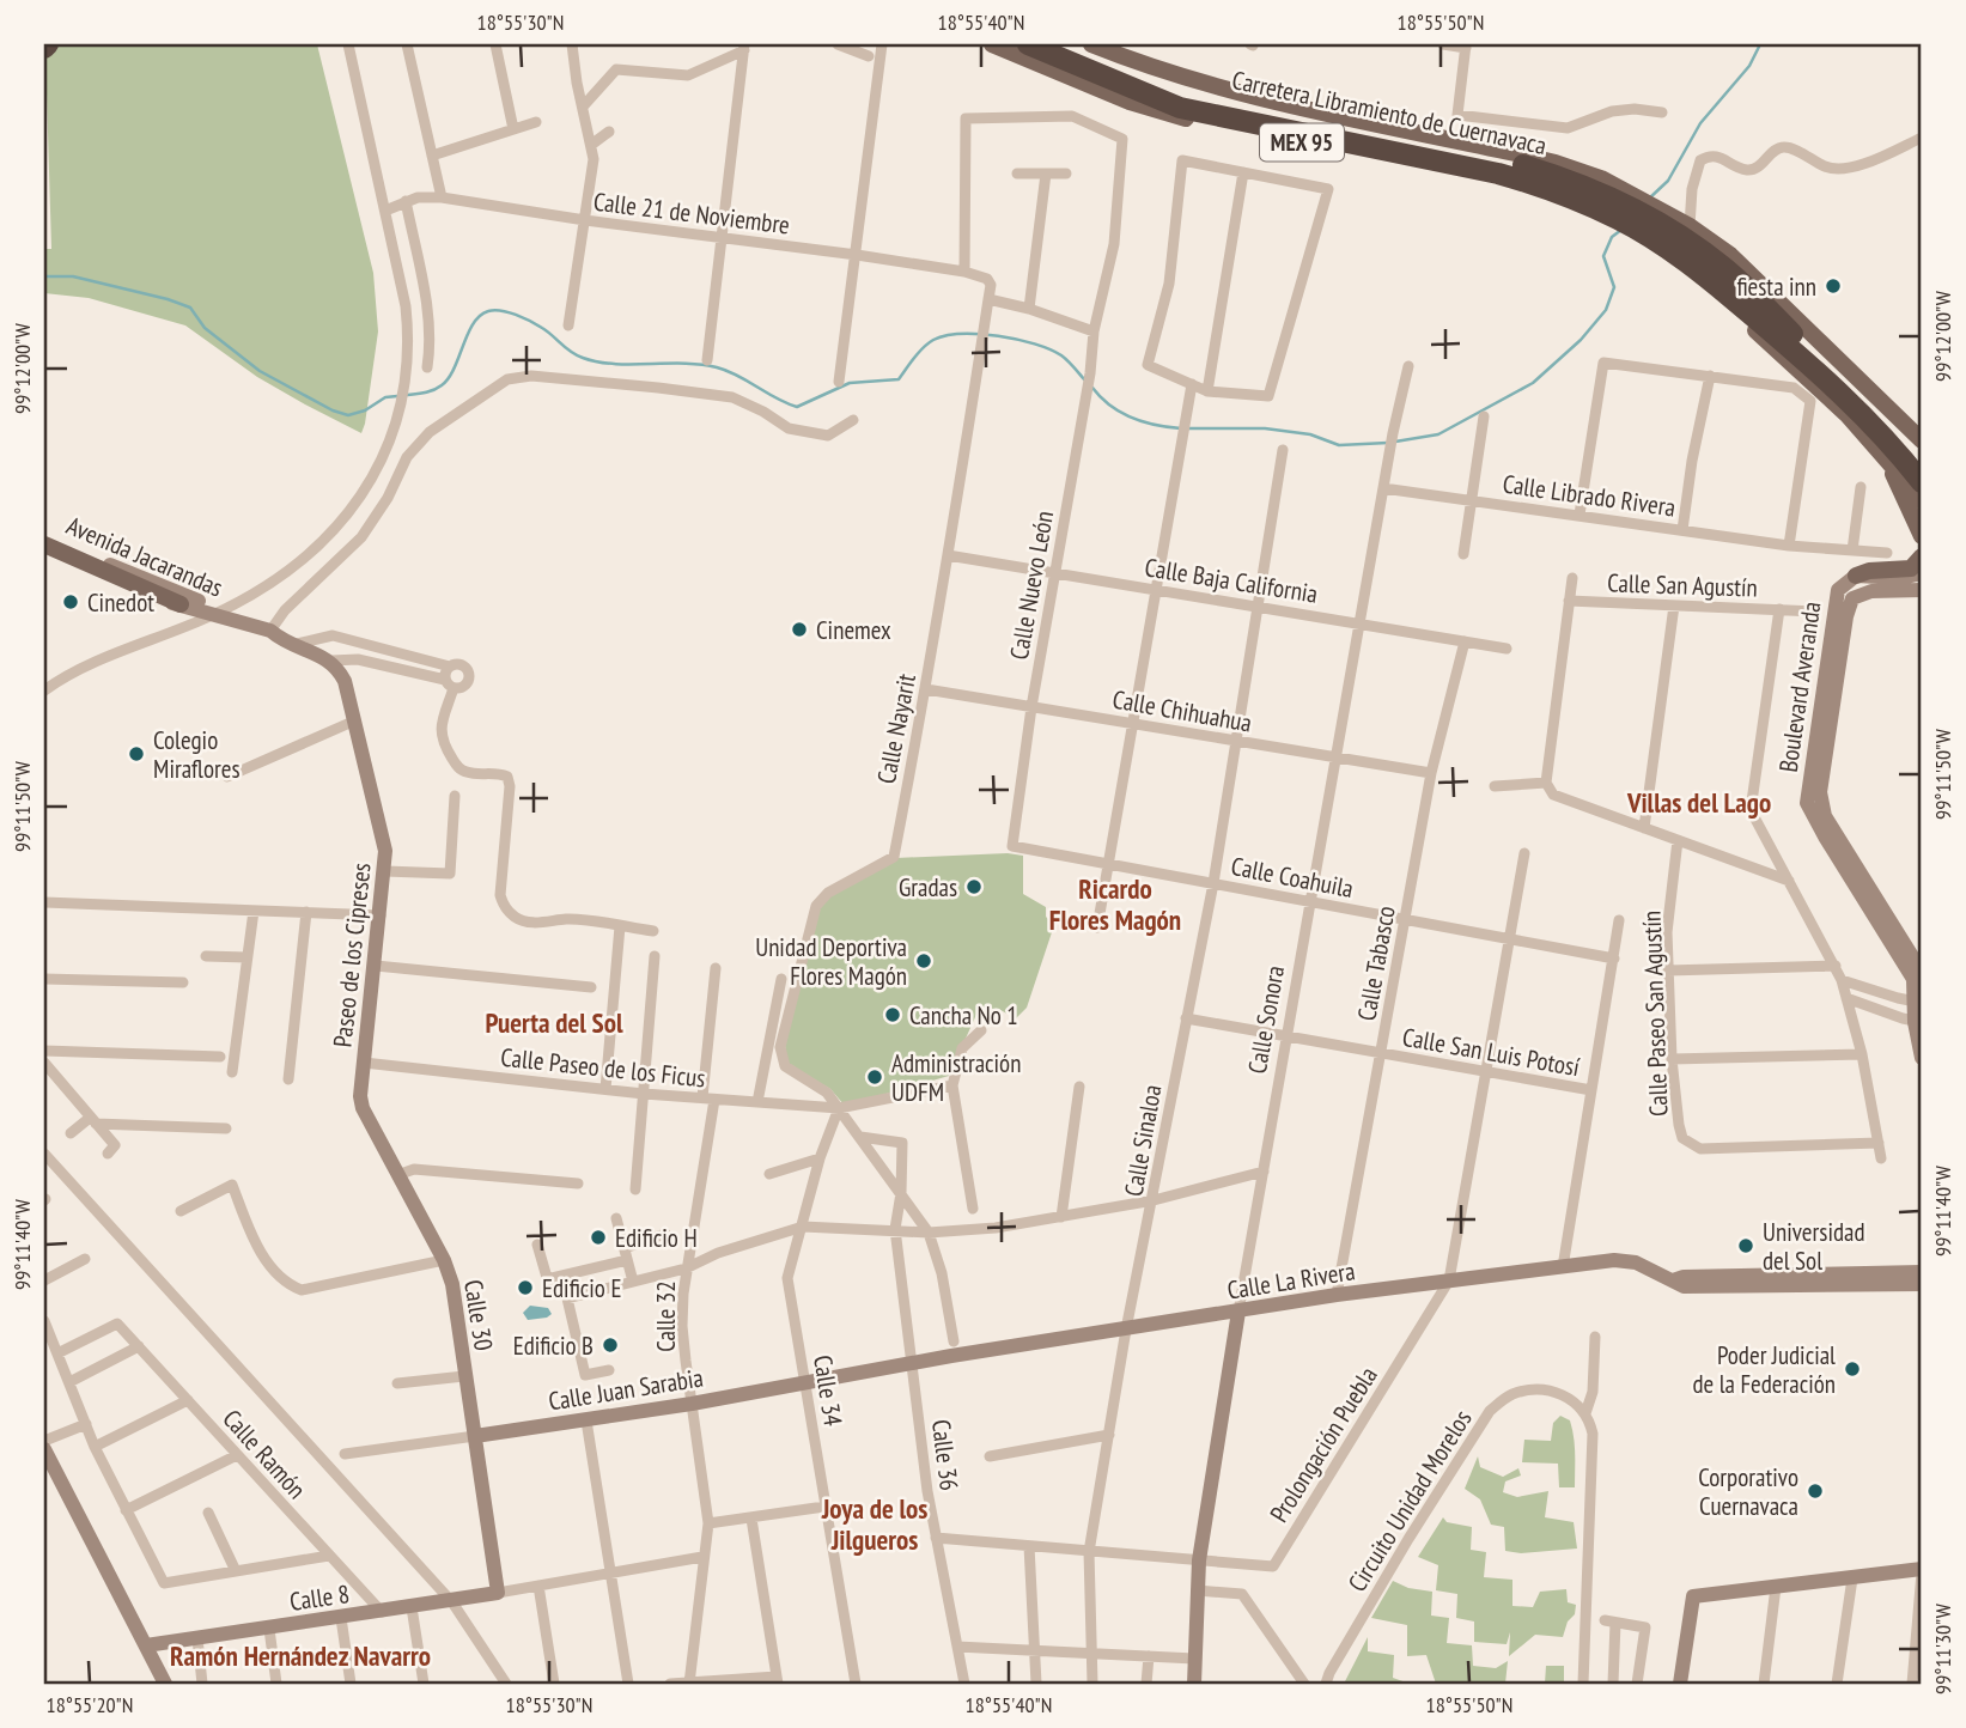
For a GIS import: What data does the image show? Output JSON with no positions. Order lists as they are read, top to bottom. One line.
{"streets":{"highway":["Carretera Libramiento de Cuernavaca","MEX 95"],"street":["Calle 21 de Noviembre","Calle Librado Rivera","Avenida Jacarandas","Calle Baja California","Calle Nuevo León","Calle San Agustín","Boulevard Averanda","Calle Chihuahua","Calle Nayarit","Calle Coahuila","Paseo de los Cipreses","Calle Tabasco","Calle Paseo San Agustín","Calle Sonora","Calle San Luis Potosí","Calle Paseo de los Ficus","Calle Sinaloa","Calle La Rivera","Calle 30","Calle 32","Calle Juan Sarabia","Calle 34","Prolongación Puebla","Calle Ramón","Calle 36","Circuito Unidad Morelos","Calle 8"]},"crossings":[["Carretera Libramiento de Cuernavaca","MEX 95"],["Calle 21 de Noviembre","Calle Nuevo León"],["Calle 21 de Noviembre","Calle Nayarit"],["Calle Librado Rivera","Calle Sonora"],["Avenida Jacarandas","Paseo de los Cipreses"],["Calle Baja California","Calle Nuevo León"],["Calle Baja California","Calle Nayarit"],["Calle Baja California","Calle Tabasco"],["Calle Baja California","Calle Sonora"],["Calle Baja California","Calle Sinaloa"],["Calle Nuevo León","Calle Chihuahua"],["Calle Nuevo León","Calle Coahuila"],["Calle Chihuahua","Calle Nayarit"],["Calle Chihuahua","Calle Tabasco"],["Calle Chihuahua","Calle Sonora"],["Calle Chihuahua","Calle Sinaloa"],["Calle Nayarit","Calle Paseo de los Ficus"],["Calle Nayarit","Calle 34"],["Calle Nayarit","Calle 36"],["Calle Coahuila","Calle Tabasco"],["Calle Coahuila","Calle Sonora"],["Calle Coahuila","Calle Sinaloa"],["Paseo de los Cipreses","Calle Paseo de los Ficus"],["Paseo de los Cipreses","Calle 30"],["Calle Tabasco","Calle San Luis Potosí"],["Calle Tabasco","Calle La Rivera"],["Calle Sonora","Calle San Luis Potosí"],["Calle Sonora","Calle La Rivera"],["Calle Sonora","Prolongación Puebla"],["Calle San Luis Potosí","Calle Sinaloa"],["Calle Paseo de los Ficus","Calle 30"],["Calle Paseo de los Ficus","Calle 32"],["Calle Paseo de los Ficus","Calle 34"],["Calle Sinaloa","Calle La Rivera"],["Calle La Rivera","Calle Juan Sarabia"],["Calle La Rivera","Prolongación Puebla"],["Calle La Rivera","Calle 36"],["Calle 30","Calle Juan Sarabia"],["Calle 30","Calle 8"],["Calle 32","Calle Juan Sarabia"],["Calle Juan Sarabia","Calle 34"],["Calle Juan Sarabia","Calle 36"],["Calle Ramón","Calle 8"]],"districts":["Villas del Lago","Ricardo Flores Magón","Puerta del Sol","Joya de los Jilgueros","Ramón Hernández Navarro"],"places":["fiesta inn","Cinedot","Cinemex","Colegio Miraflores","Gradas","Unidad Deportiva Flores Magón","Cancha No 1","Administración UDFM","Edificio H","Universidad del Sol","Edificio E","Edificio B","Poder Judicial de la Federación","Corporativo Cuernavaca"],"coordinates":["18°55'30\"N","18°55'40\"N","18°55'50\"N","99°12'00\"W","99°11'50\"W","99°11'40\"W","99°11'30\"W","18°55'20\"N"]}
